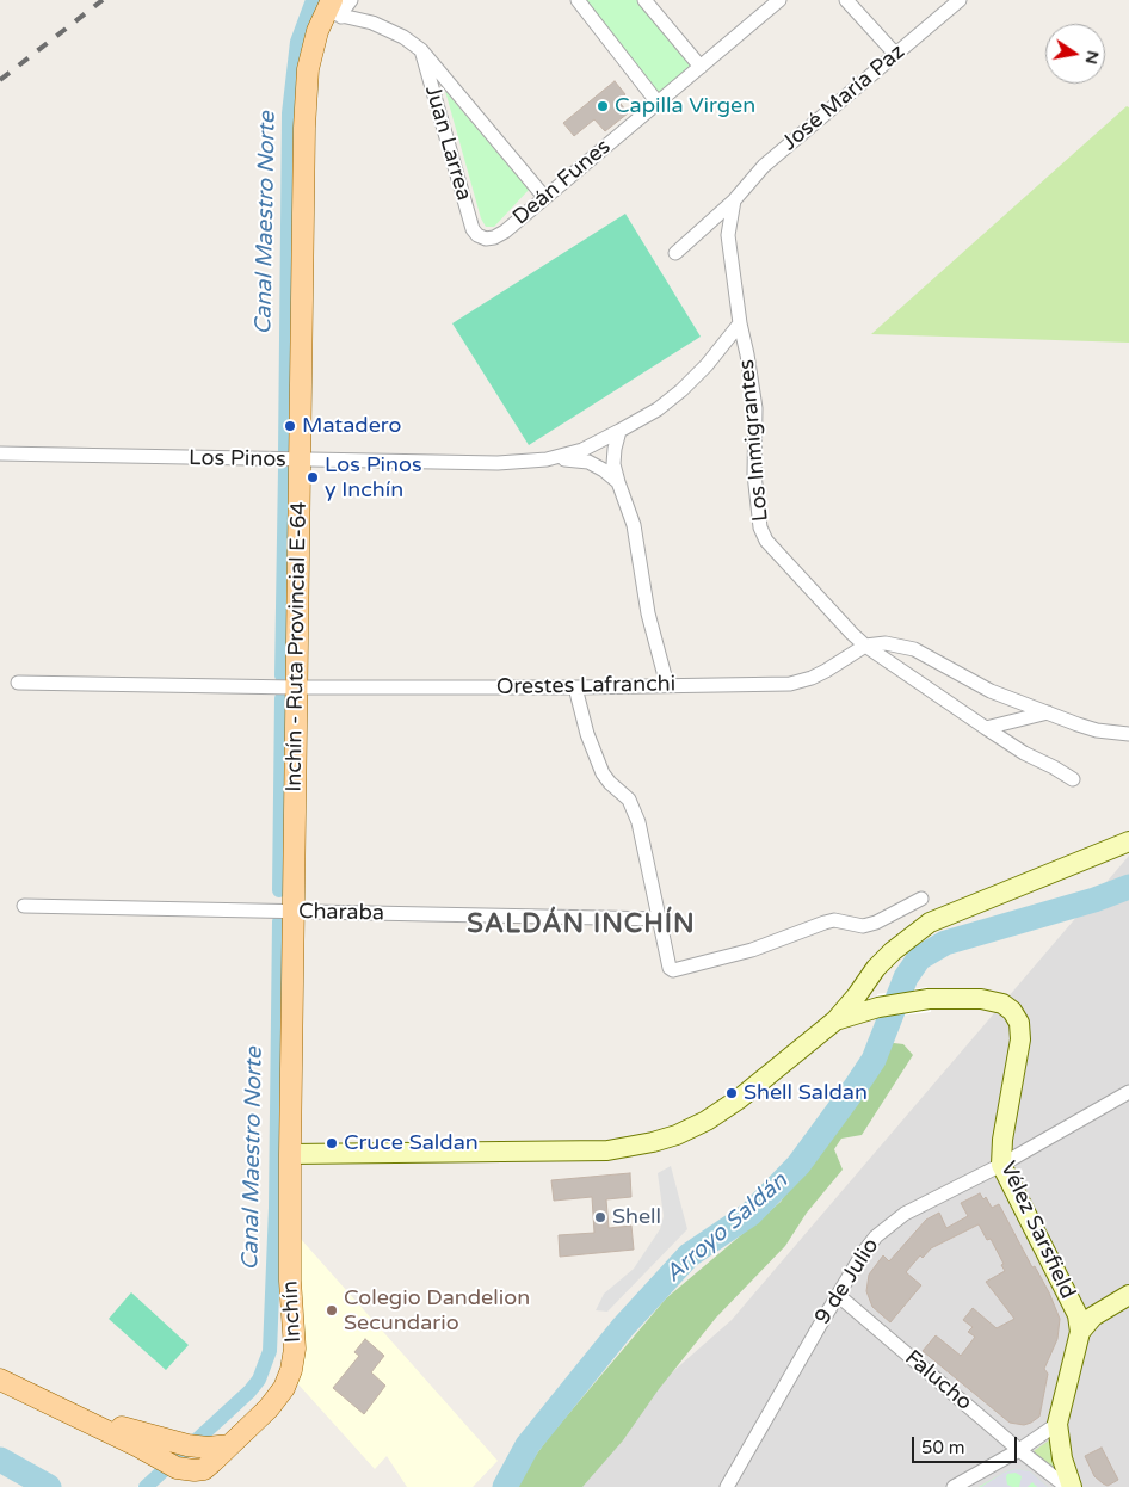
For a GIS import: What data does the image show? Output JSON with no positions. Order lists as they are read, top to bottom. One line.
{"streets":{"main road":["Inchín - Ruta Provincial E-64","Vélez Sarsfield","Inchín"],"street":["José María Paz","Juan Larrea","Deán Funes","Los Inmigrantes","Los Pinos","Orestes Lafranchi","Charaba","9 de Julio","Falucho"]},"crossings":[["José María Paz","Los Inmigrantes"],["Juan Larrea","Deán Funes"],["Los Inmigrantes","Los Pinos"],["Los Inmigrantes","Orestes Lafranchi"],["Los Pinos","Inchín - Ruta Provincial E-64"],["Inchín - Ruta Provincial E-64","Orestes Lafranchi"],["Inchín - Ruta Provincial E-64","Charaba"],["Inchín - Ruta Provincial E-64","Inchín"],["Vélez Sarsfield","9 de Julio"],["9 de Julio","Falucho"]],"districts":["SALDÁN INCHÍN"],"water":["Canal Maestro Norte","Arroyo Saldán"],"places":["Capilla Virgen","Matadero","Los Pinos y Inchín","Shell Saldan","Cruce Saldan","Shell","Colegio Dandelion Secundario"],"scale_bar":"50 m","north":"right"}
